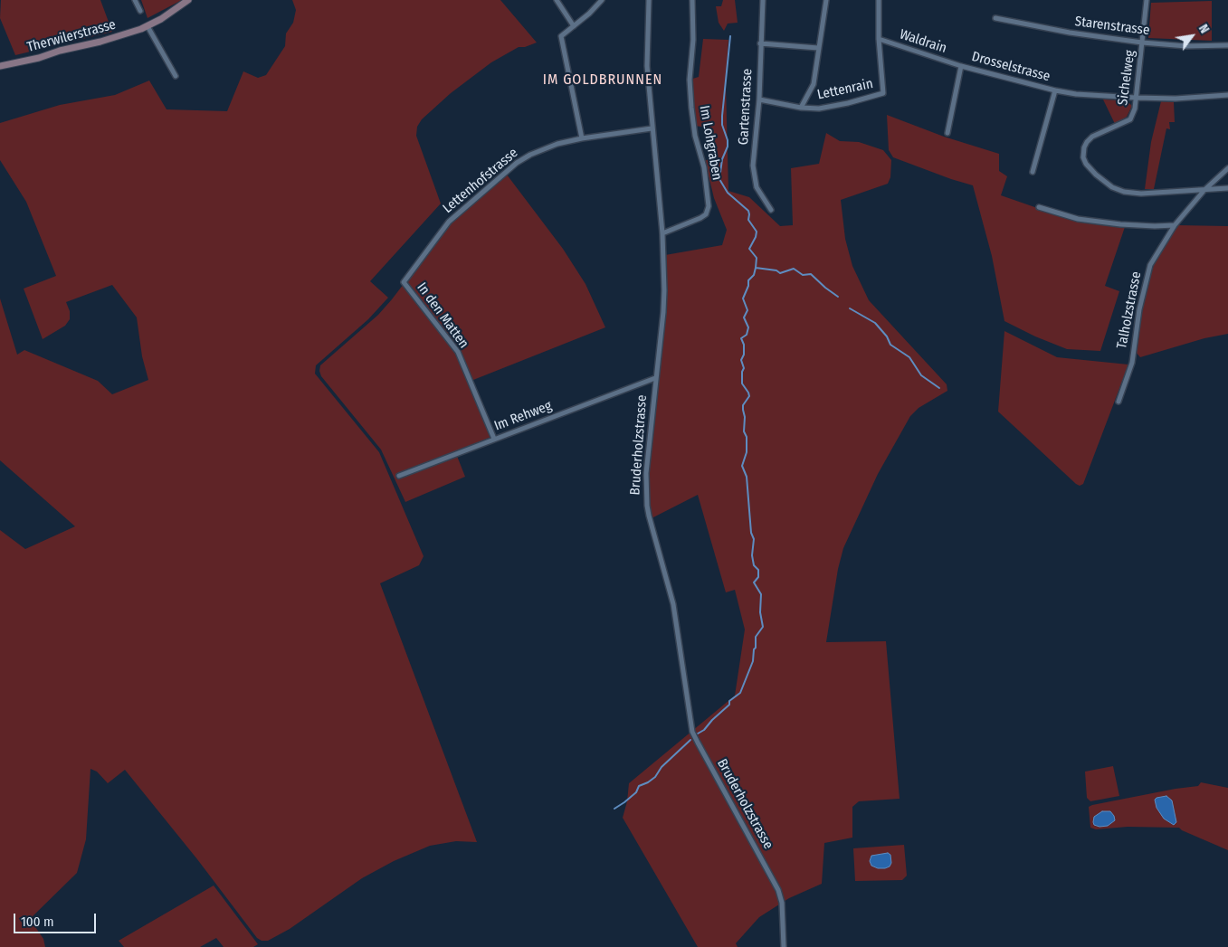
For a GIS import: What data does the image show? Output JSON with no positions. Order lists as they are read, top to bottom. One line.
{"streets":{"main road":["Therwilerstrasse"],"street":["Starenstrasse","Waldrain","Drosselstrasse","Sichelweg","Lettenrain","Gartenstrasse","Im Lohgraben","Lettenhofstrasse","Talholzstrasse","In den Matten","Im Rehweg","Bruderholzstrasse"]},"crossings":[["Starenstrasse","Sichelweg"],["Waldrain","Drosselstrasse"],["Waldrain","Lettenrain"],["Drosselstrasse","Sichelweg"],["Sichelweg","Talholzstrasse"],["Lettenrain","Gartenstrasse"],["Im Lohgraben","Bruderholzstrasse"],["Lettenhofstrasse","In den Matten"],["Lettenhofstrasse","Bruderholzstrasse"],["In den Matten","Im Rehweg"],["Im Rehweg","Bruderholzstrasse"]],"districts":["IM GOLDBRUNNEN"],"scale_bar":"100 m","north":"top right"}
